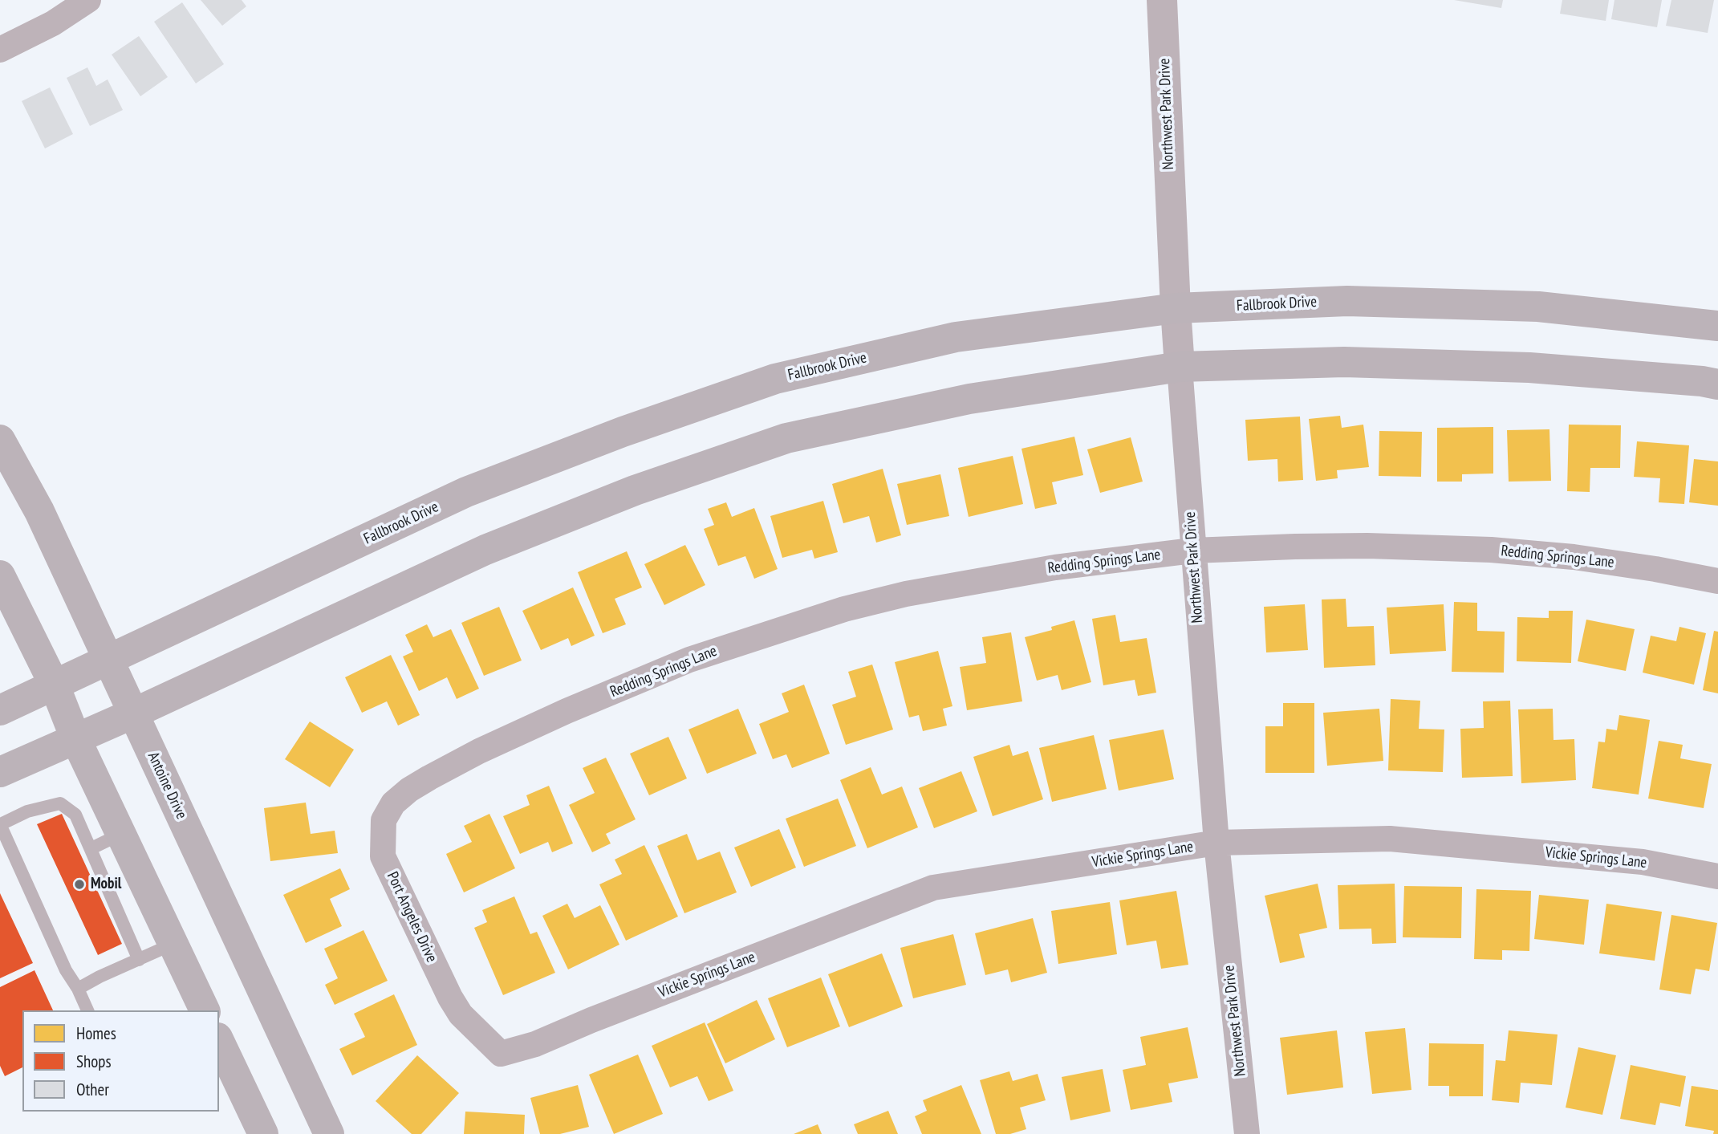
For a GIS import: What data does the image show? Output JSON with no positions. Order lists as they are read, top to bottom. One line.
{"streets":{"main road":["Fallbrook Drive","Antoine Drive"],"street":["Northwest Park Drive","Redding Springs Lane","Vickie Springs Lane","Port Angeles Drive"]},"crossings":[["Northwest Park Drive","Fallbrook Drive"],["Northwest Park Drive","Redding Springs Lane"],["Northwest Park Drive","Vickie Springs Lane"],["Fallbrook Drive","Antoine Drive"],["Redding Springs Lane","Port Angeles Drive"],["Vickie Springs Lane","Port Angeles Drive"]],"places":["Mobil"],"legend":["Homes","Shops","Other"]}
